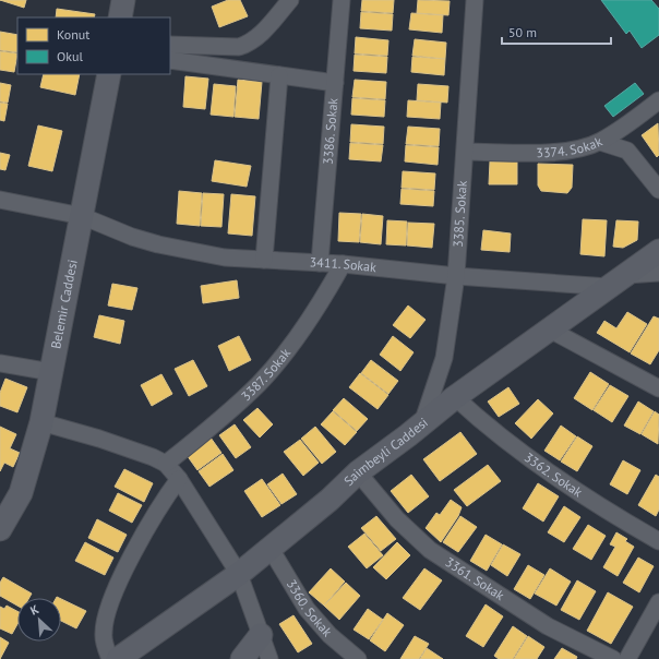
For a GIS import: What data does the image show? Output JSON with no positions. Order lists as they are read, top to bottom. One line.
{"streets":{"main road":["Belemir Caddesi","Saimbeyli Caddesi"],"street":["3386. Sokak","3374. Sokak","3385. Sokak","3411. Sokak","3387. Sokak","3362. Sokak","3361. Sokak","3360. Sokak"]},"crossings":[["3386. Sokak","3411. Sokak"],["3374. Sokak","3385. Sokak"],["3385. Sokak","3411. Sokak"],["3385. Sokak","Saimbeyli Caddesi"],["3411. Sokak","Belemir Caddesi"],["3411. Sokak","3387. Sokak"],["3411. Sokak","Saimbeyli Caddesi"],["Saimbeyli Caddesi","3362. Sokak"],["Saimbeyli Caddesi","3361. Sokak"],["Saimbeyli Caddesi","3360. Sokak"]],"legend":["Konut","Okul"],"scale_bar":"50 m","north":"top left"}
